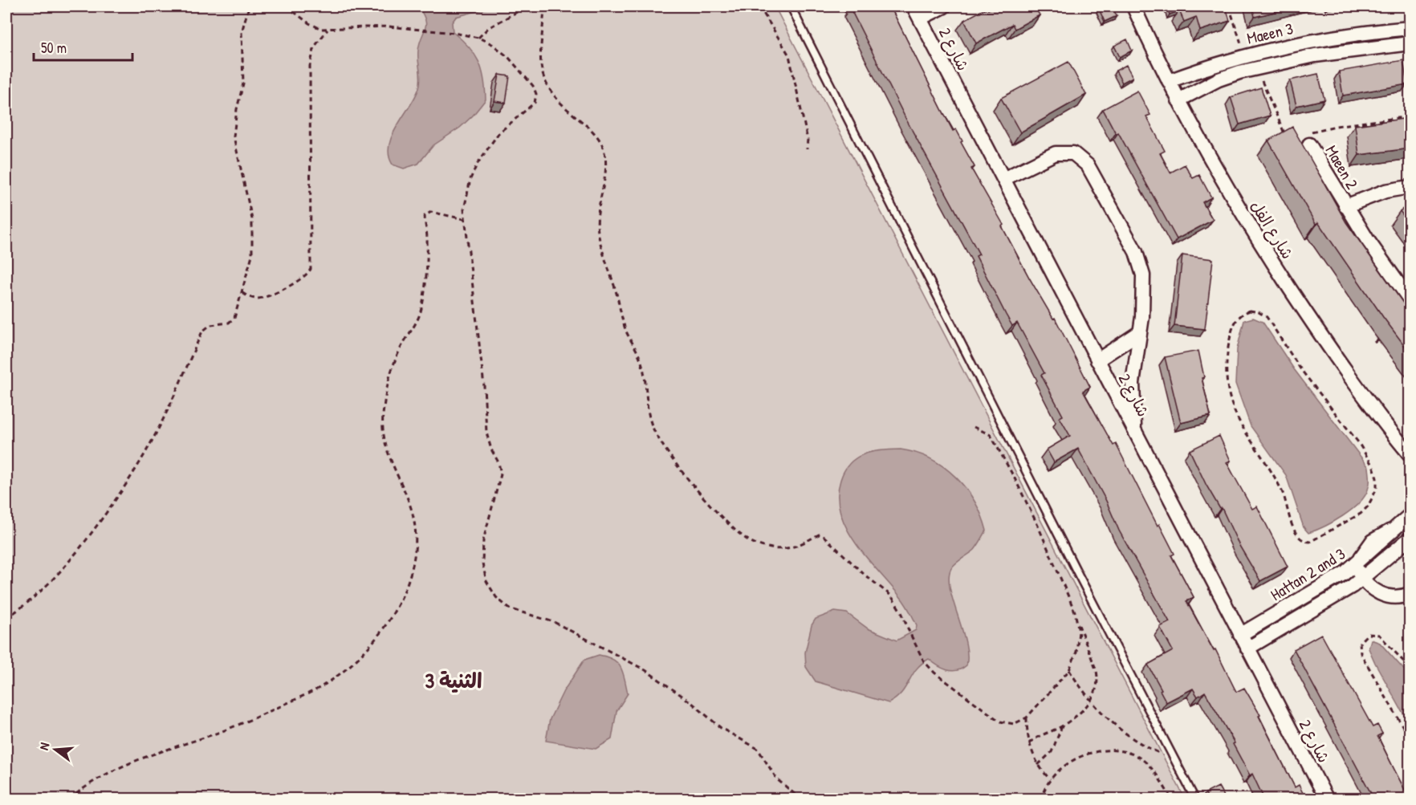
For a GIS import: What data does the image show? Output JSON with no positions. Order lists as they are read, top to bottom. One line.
{"streets":{"street":["Maeen 3","شارع 2","Maeen 2","شارع الفل","Hattan 2 and 3"]},"crossings":[["Maeen 3","شارع الفل"],["شارع 2","Hattan 2 and 3"]],"districts":["الثنية 3"],"scale_bar":"50 m","north":"left"}
